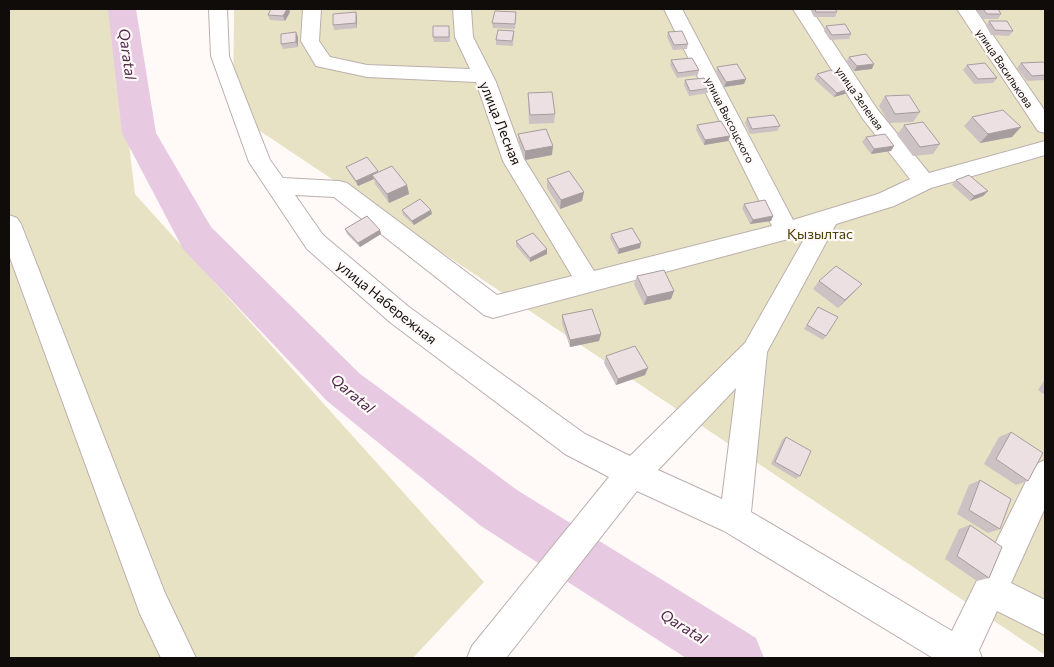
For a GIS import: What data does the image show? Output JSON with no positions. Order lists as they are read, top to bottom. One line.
{"streets":{"street":["улица Василькова","улица Зеленая","улица Высоцского","улица Лесная","улица Набережная"]},"water":["Qaratal"],"parks":["Қызылтас"]}
